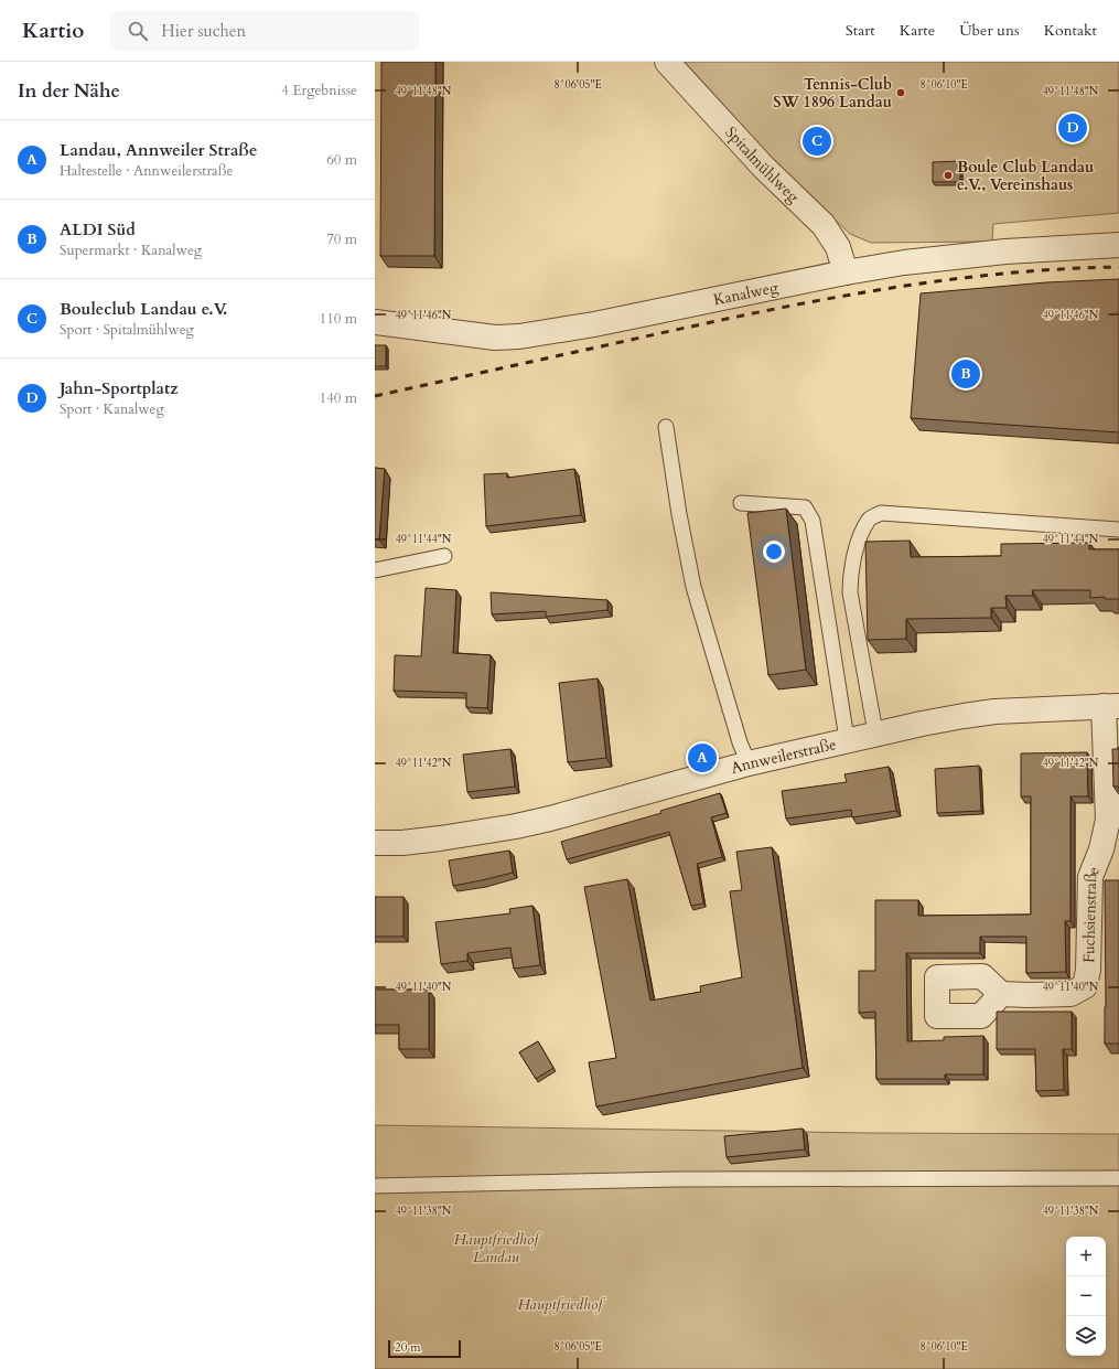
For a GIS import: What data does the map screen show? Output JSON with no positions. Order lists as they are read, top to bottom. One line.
{"streets":{"street":["Spitalmühlweg","Kanalweg","Annweilerstraße","Fuchsienstraße"]},"crossings":[["Spitalmühlweg","Kanalweg"],["Annweilerstraße","Fuchsienstraße"]],"parks":["Hauptfriedhof Landau","Hauptfriedhof"],"places":["Tennis-Club SW 1896 Landau","Boule Club Landau e.V., Vereinshaus"],"scale_bar":"20 m","page":{"header":"Kartio","search":"Hier suchen","nav":["Start","Karte","Über uns","Kontakt"],"heading":["In der Nähe","4 Ergebnisse"],"pins":["D","C","B","A"],"list":[{"mark":"A","name":"Landau, Annweiler Straße","note":"Haltestelle · Annweilerstraße","value":"60 m"},{"mark":"B","name":"ALDI Süd","note":"Supermarkt · Kanalweg","value":"70 m"},{"mark":"C","name":"Bouleclub Landau e.V.","note":"Sport · Spitalmühlweg","value":"110 m"},{"mark":"D","name":"Jahn-Sportplatz","note":"Sport · Kanalweg","value":"140 m"}],"map_buttons":["+","−"],"scale":"20 m"},"coordinates":["8°06'05\"E","8°06'10\"E","49°11'48\"N","49°11'46\"N","49°11'44\"N","49°11'42\"N","49°11'40\"N","49°11'38\"N"]}
